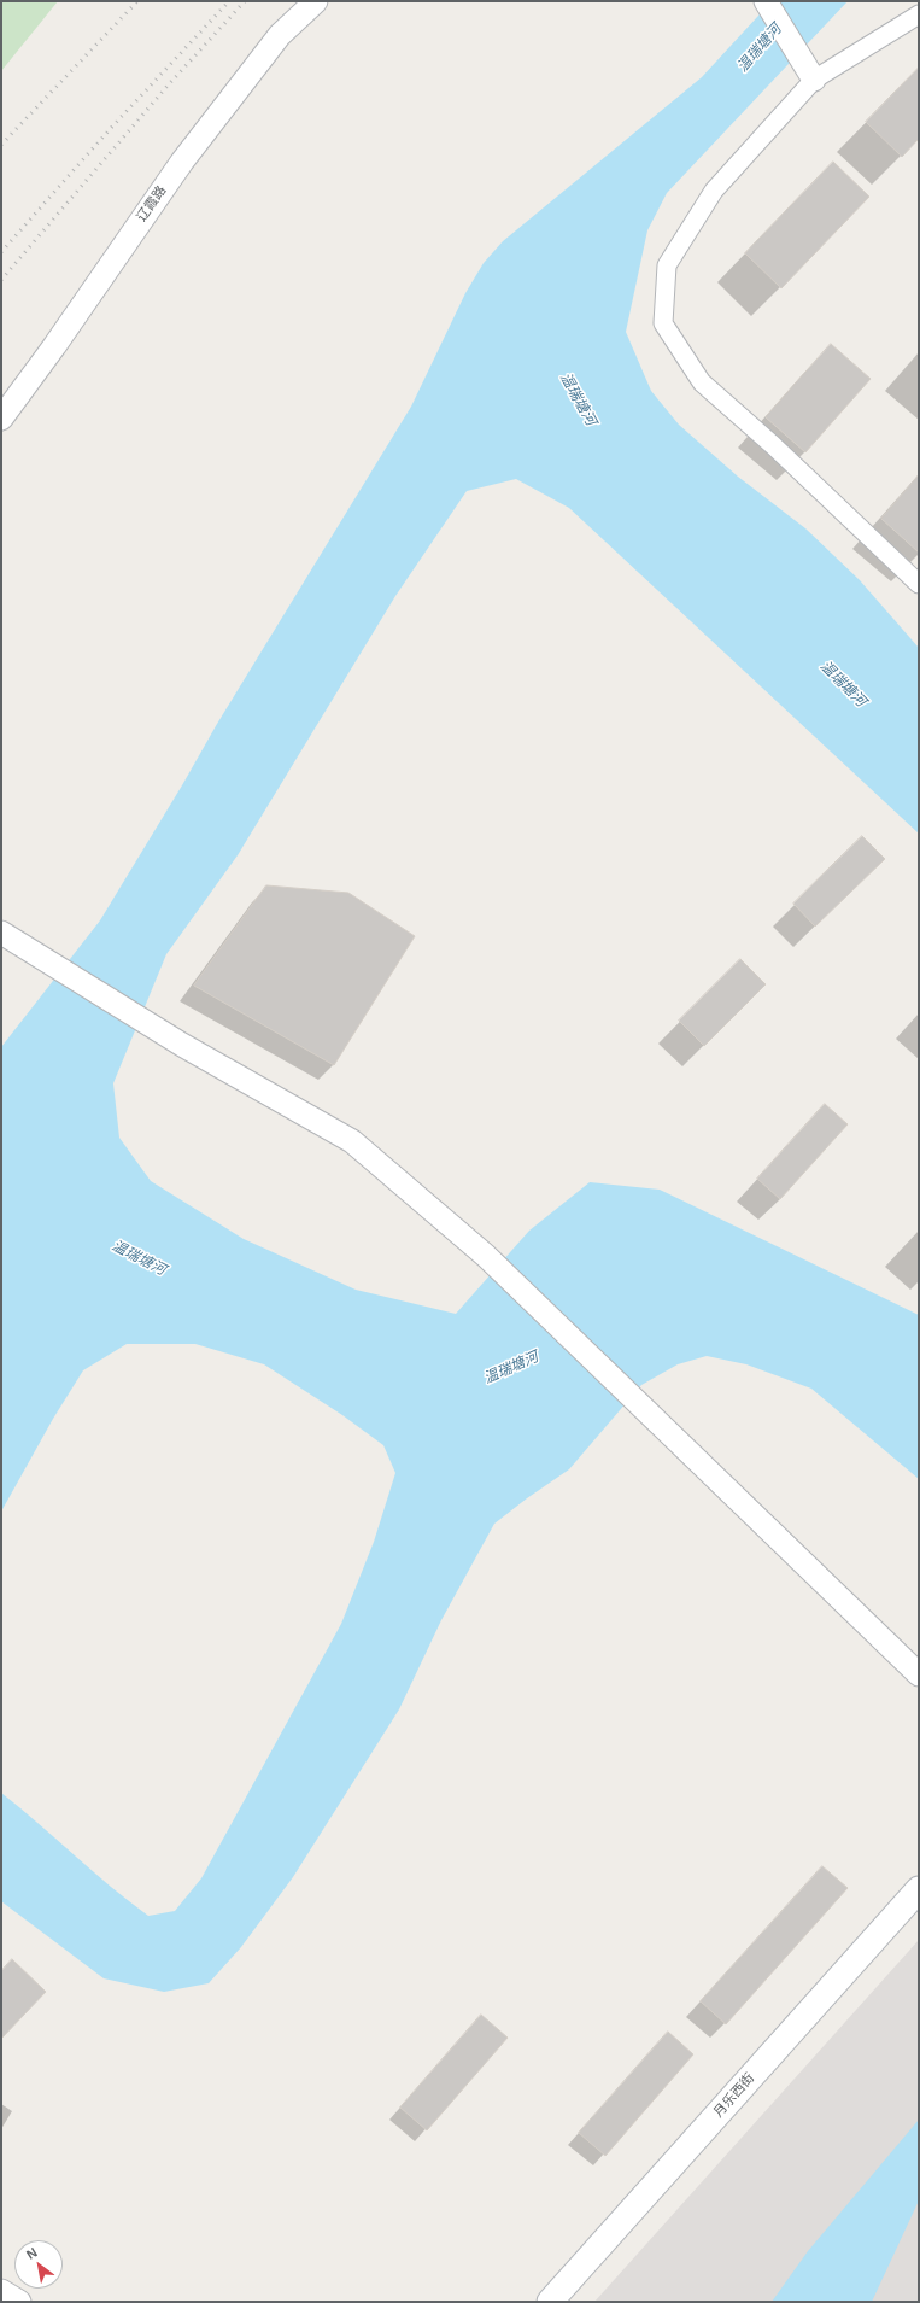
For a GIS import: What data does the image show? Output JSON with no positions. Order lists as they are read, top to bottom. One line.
{"streets":{"main road":["月乐西街"],"street":["辽霞路"]},"water":["温瑞塘河"],"north":"top left"}
